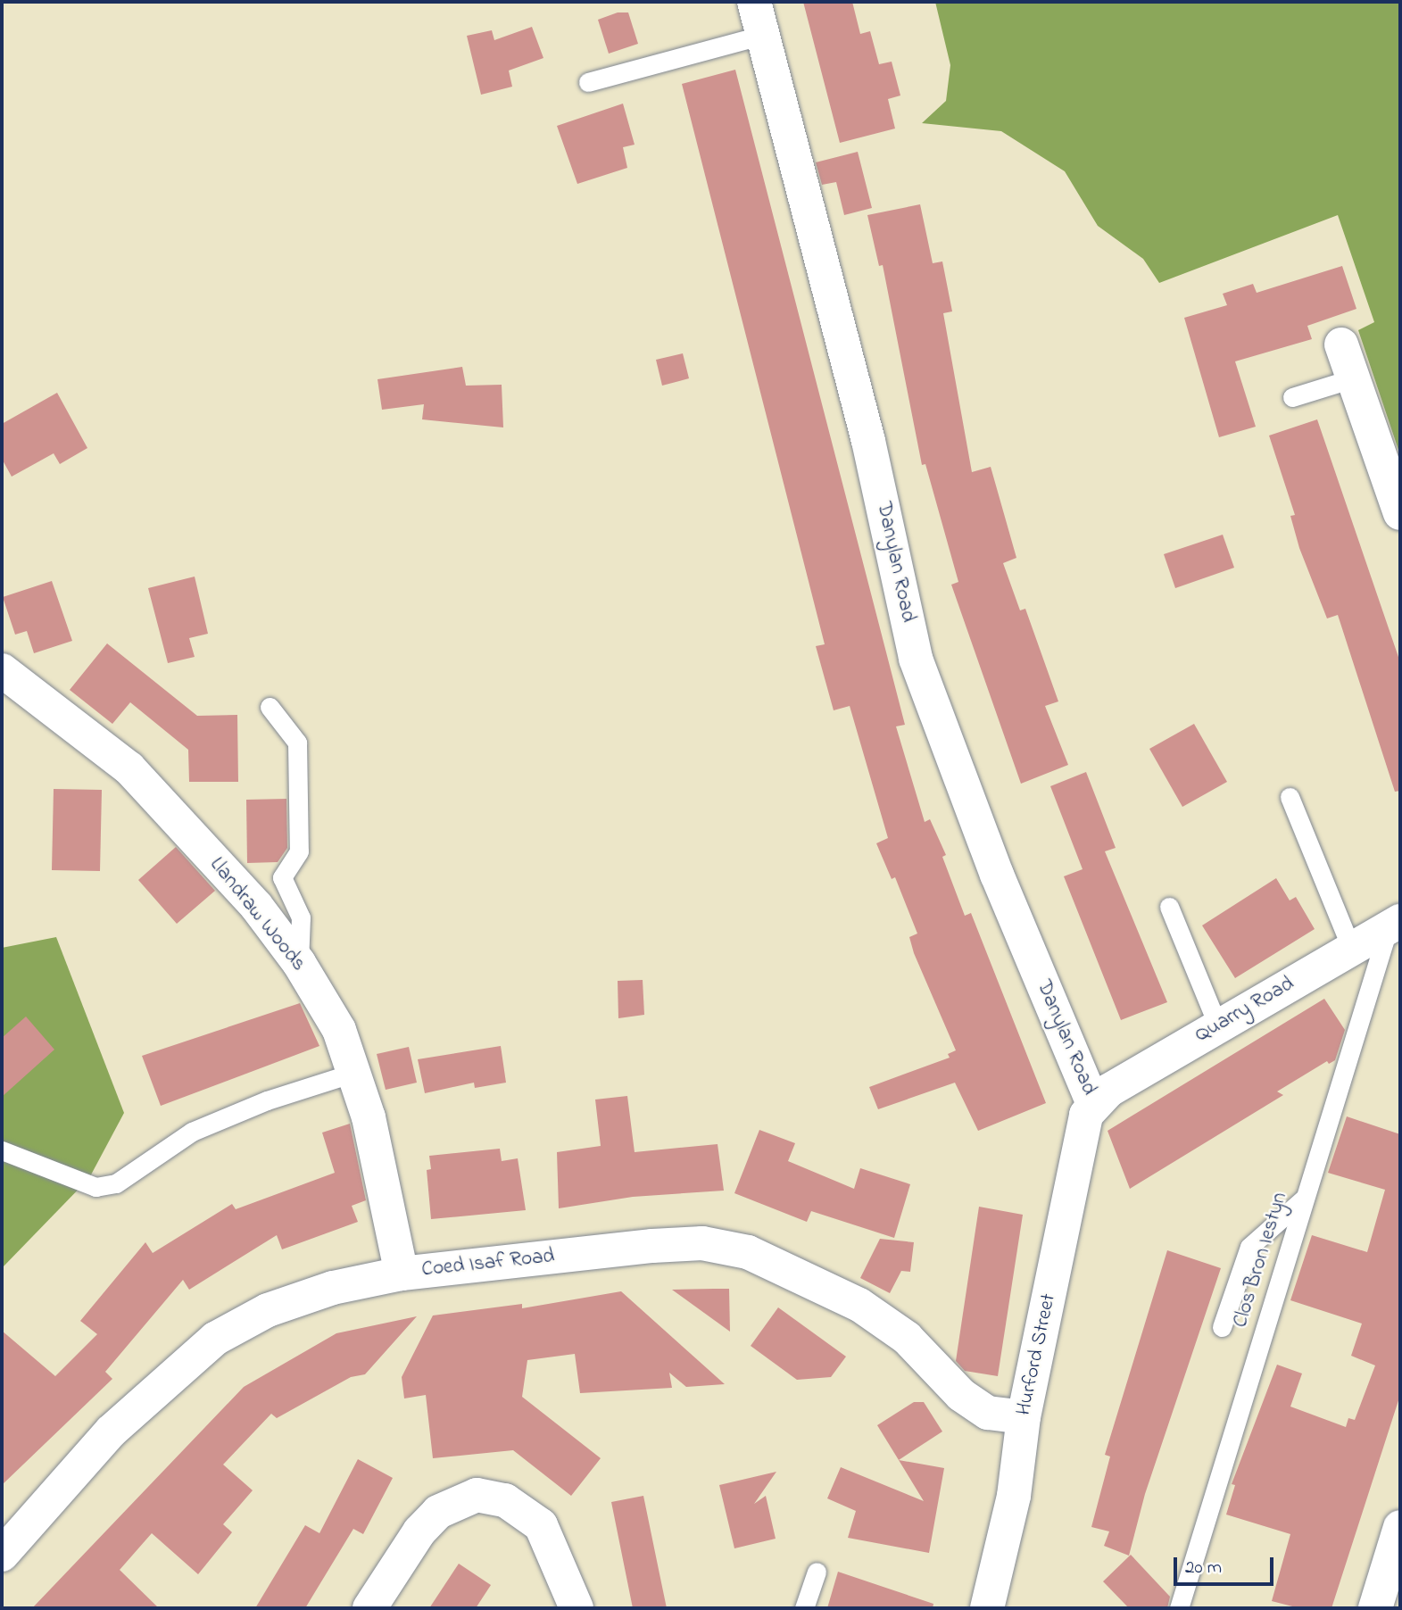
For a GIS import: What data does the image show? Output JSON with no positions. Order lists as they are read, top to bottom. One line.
{"streets":{"street":["Danylan Road","Llandraw Woods","Quarry Road","Coed Isaf Road","Hurford Street"],"lane":["Clos Bron Iestyn"]},"crossings":[["Danylan Road","Quarry Road"],["Danylan Road","Hurford Street"],["Llandraw Woods","Coed Isaf Road"],["Quarry Road","Clos Bron Iestyn"],["Quarry Road","Hurford Street"],["Coed Isaf Road","Hurford Street"]],"scale_bar":"20 m"}
